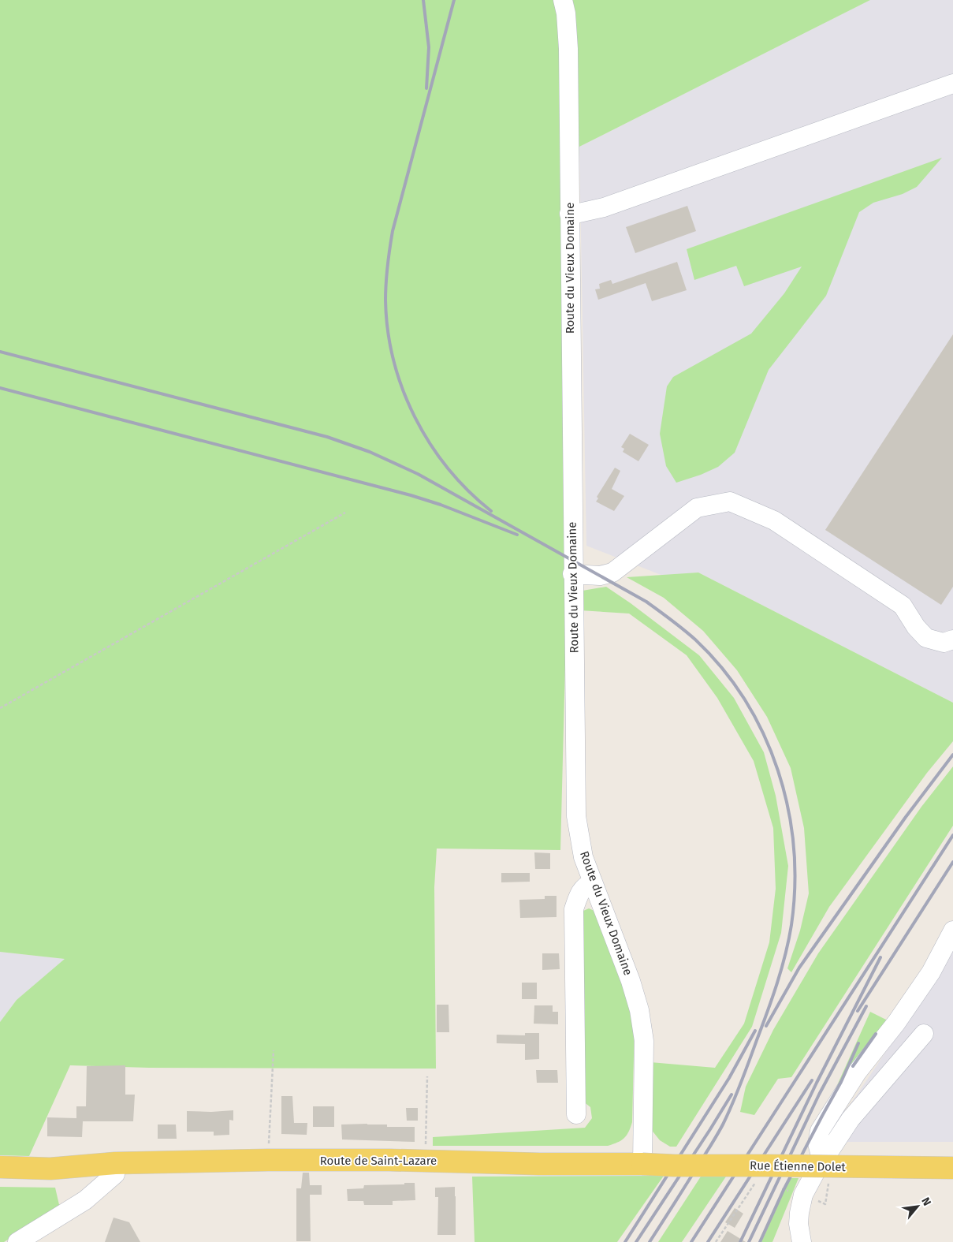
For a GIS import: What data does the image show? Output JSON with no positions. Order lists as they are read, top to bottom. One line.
{"streets":{"main road":["Route de Saint-Lazare","Rue Étienne Dolet"],"street":["Route du Vieux Domaine"]},"crossings":[["Route du Vieux Domaine","Route de Saint-Lazare"],["Route du Vieux Domaine","Rue Étienne Dolet"],["Route de Saint-Lazare","Rue Étienne Dolet"]],"north":"top right"}
